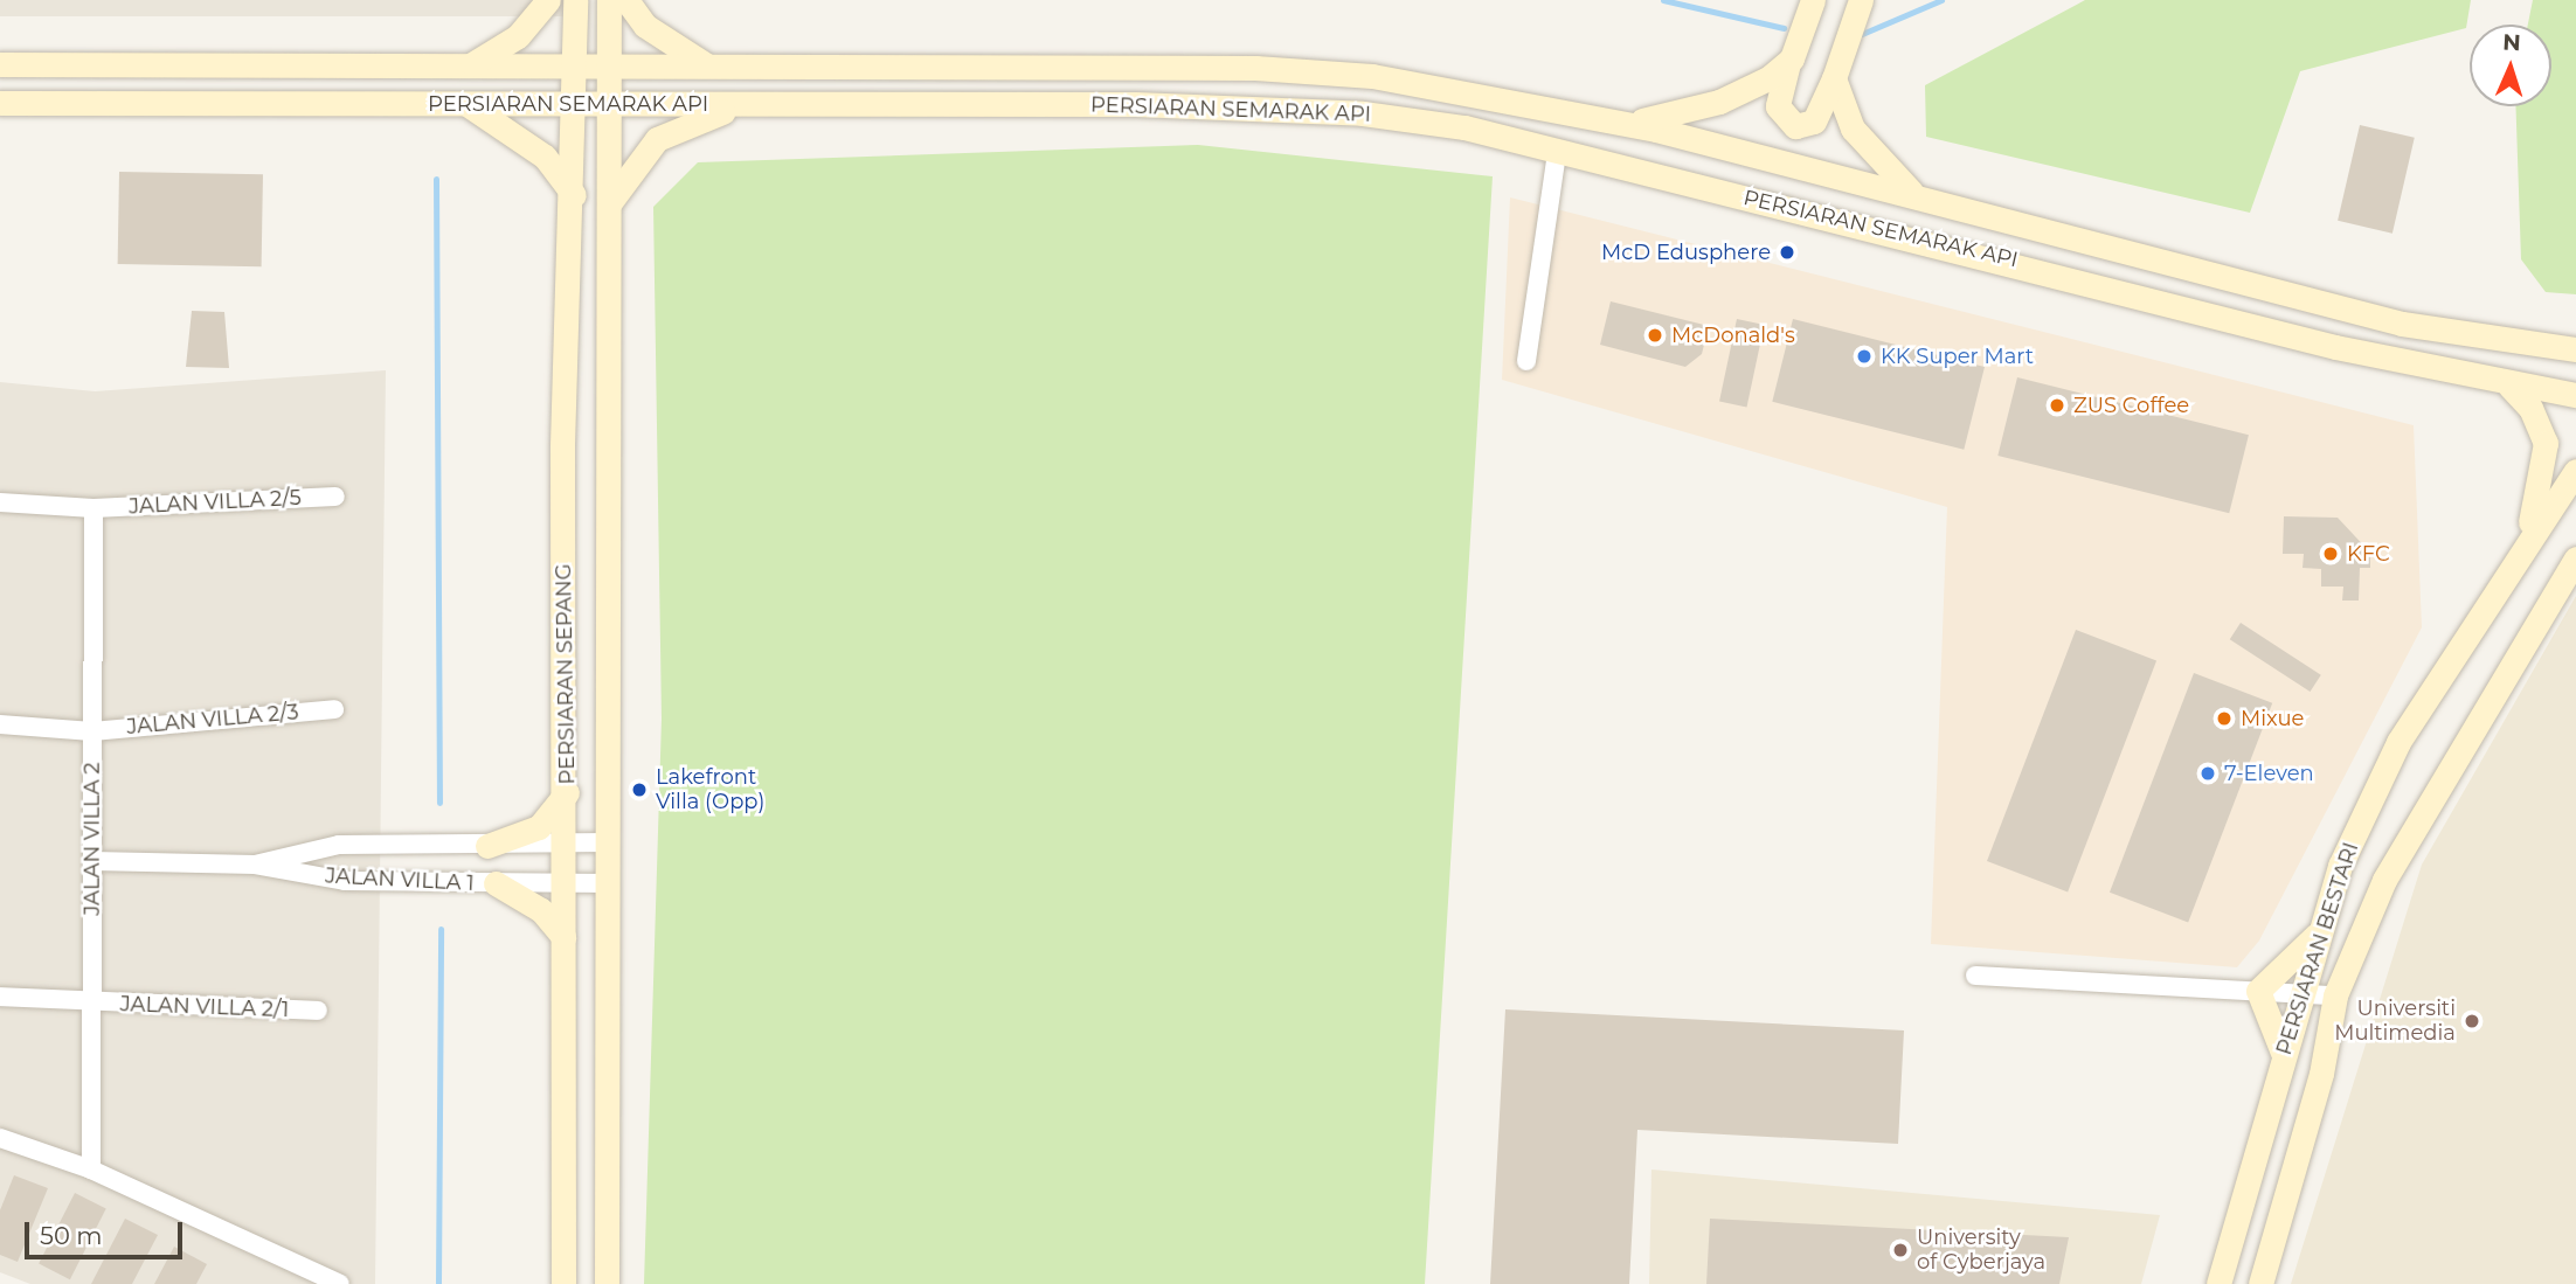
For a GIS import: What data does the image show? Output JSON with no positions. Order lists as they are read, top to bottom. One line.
{"streets":{"main road":["PERSIARAN SEMARAK API","PERSIARAN SEPANG","PERSIARAN BESTARI"],"street":["JALAN VILLA 2/5","JALAN VILLA 2/3","JALAN VILLA 2","JALAN VILLA 1","JALAN VILLA 2/1"]},"crossings":[["PERSIARAN SEMARAK API","PERSIARAN SEPANG"],["JALAN VILLA 2/5","JALAN VILLA 2"],["PERSIARAN SEPANG","JALAN VILLA 1"],["JALAN VILLA 2/3","JALAN VILLA 2"],["JALAN VILLA 2","JALAN VILLA 1"],["JALAN VILLA 2","JALAN VILLA 2/1"]],"places":["McD Edusphere","McDonald's","KK Super Mart","ZUS Coffee","KFC","Mixue","7-Eleven","Lakefront Villa (Opp)","Universiti Multimedia","University of Cyberjaya"],"scale_bar":"50 m","north":"top"}
